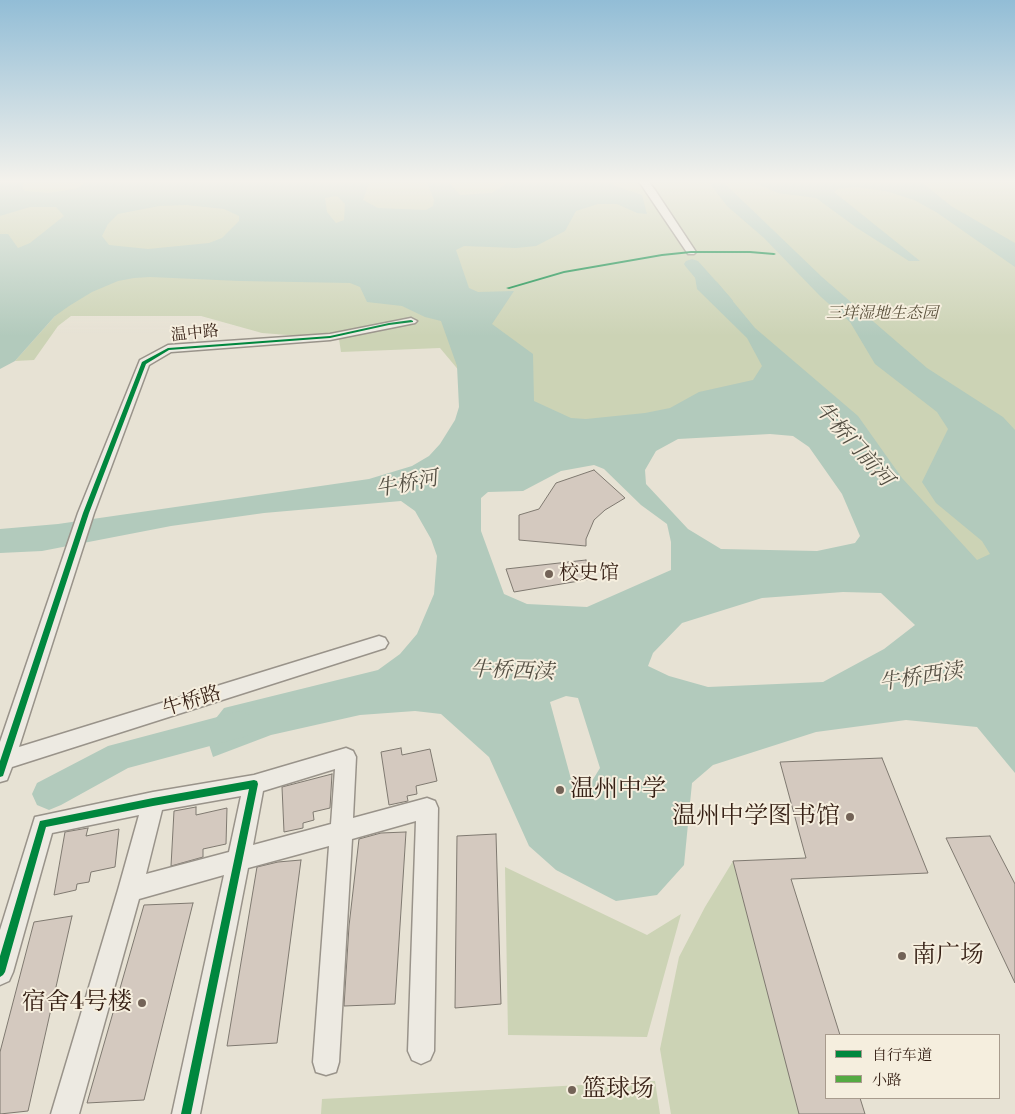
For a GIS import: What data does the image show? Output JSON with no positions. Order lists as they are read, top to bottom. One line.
{"streets":{"street":["温中路","牛桥路"]},"crossings":[["温中路","牛桥路"]],"water":["牛桥门前河","牛桥河","牛桥西渎"],"parks":["三垟湿地生态园"],"places":["校史馆","温州中学","温州中学图书馆","南广场","宿舍4号楼","篮球场"],"legend":["自行车道","小路"]}
